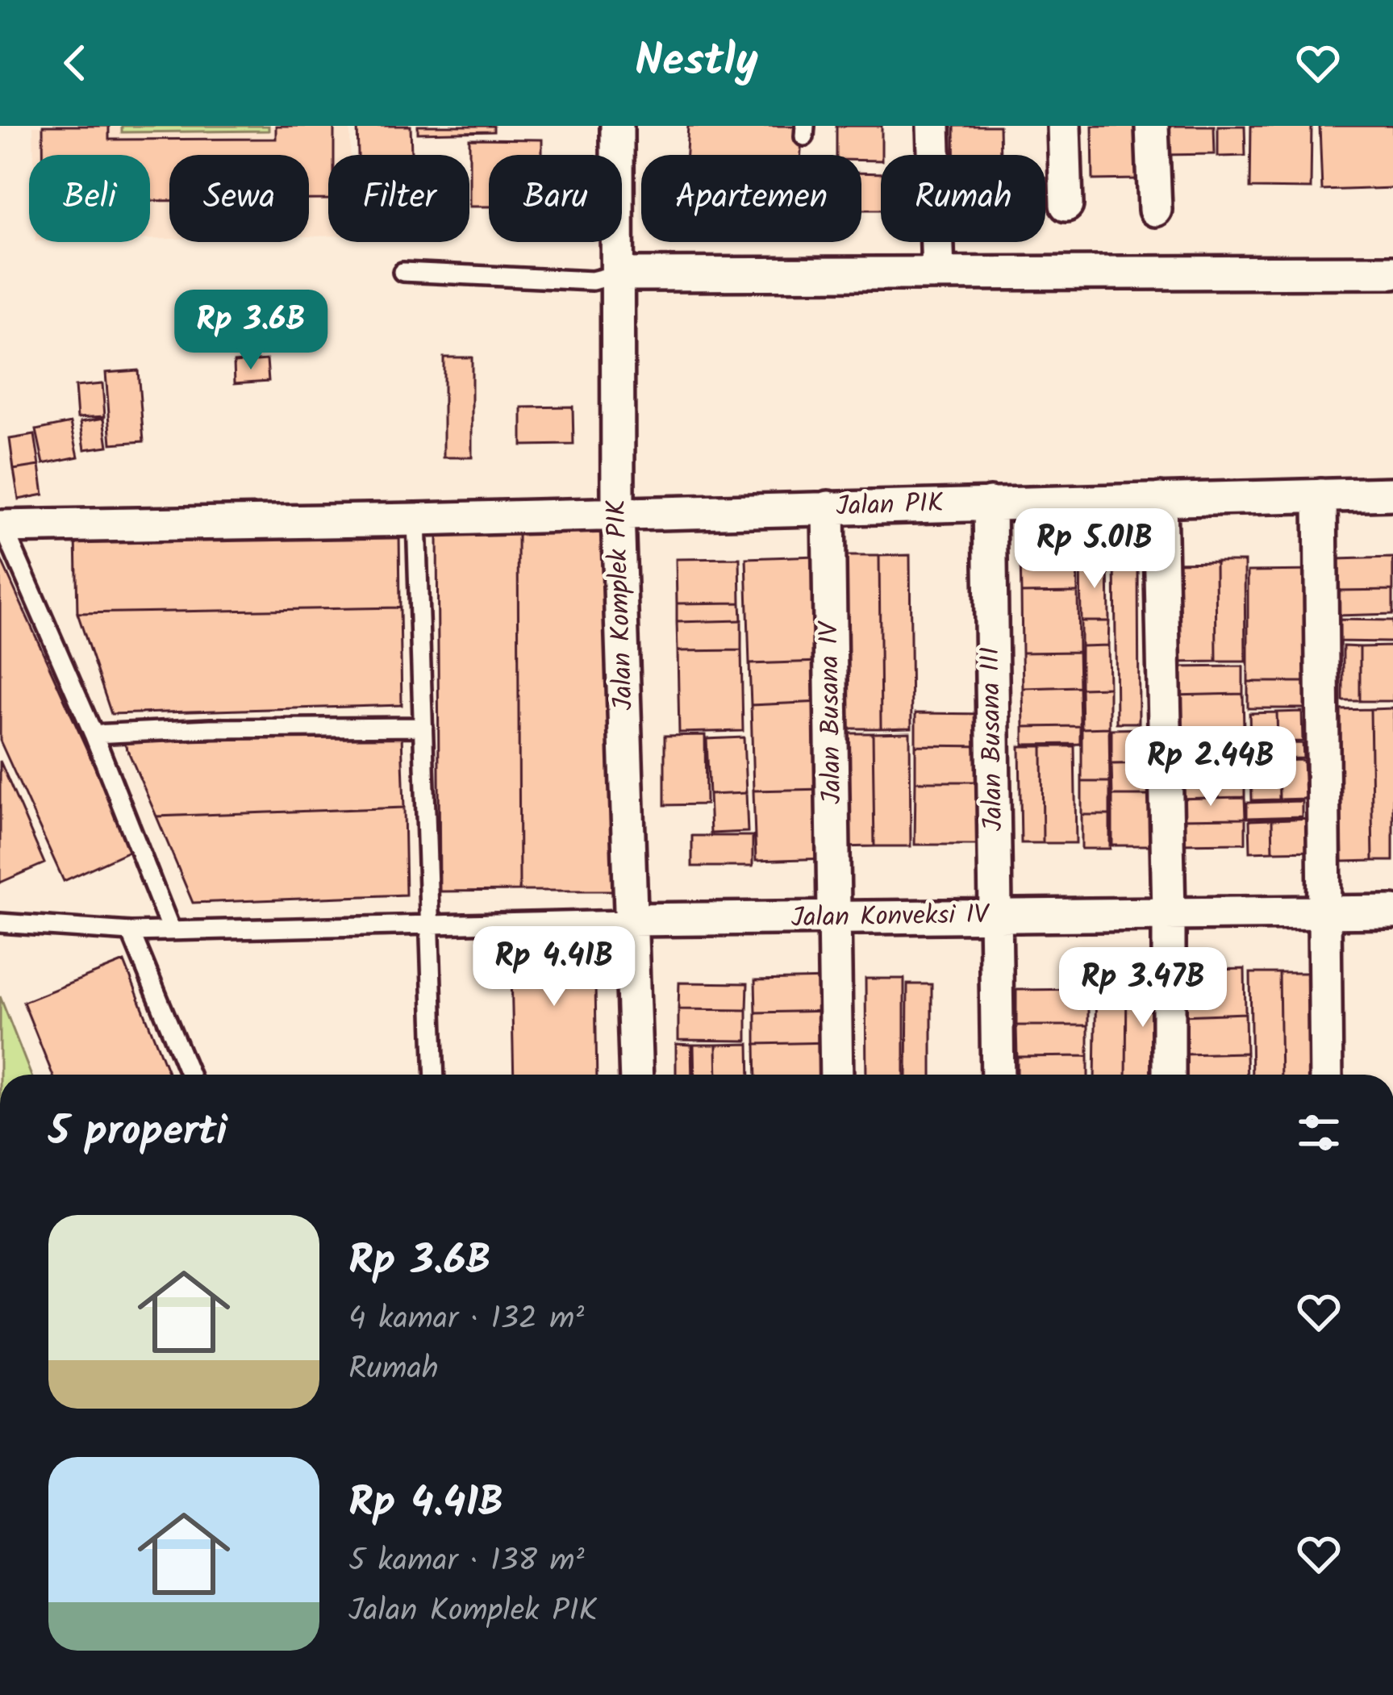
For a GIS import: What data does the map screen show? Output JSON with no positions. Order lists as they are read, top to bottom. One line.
{"streets":{"street":["Jalan PIK","Jalan Komplek PIK","Jalan Busana IV","Jalan Busana III","Jalan Konveksi IV"]},"crossings":[["Jalan PIK","Jalan Komplek PIK"],["Jalan PIK","Jalan Busana IV"],["Jalan PIK","Jalan Busana III"],["Jalan Komplek PIK","Jalan Konveksi IV"],["Jalan Busana IV","Jalan Konveksi IV"],["Jalan Busana III","Jalan Konveksi IV"]],"page":{"header":"Nestly","chip":["Beli","Sewa","Filter","Baru","Apartemen","Rumah"],"price":["Rp 3.6B","Rp 5.01B","Rp 2.44B","Rp 4.41B","Rp 3.47B"],"heading":"5 properti","list":[{"name":"Rp 3.6B","note":"4 kamar · 132 m² · Rumah"},{"name":"Rp 4.41B","note":"5 kamar · 138 m² · Jalan Komplek PIK"}]}}
